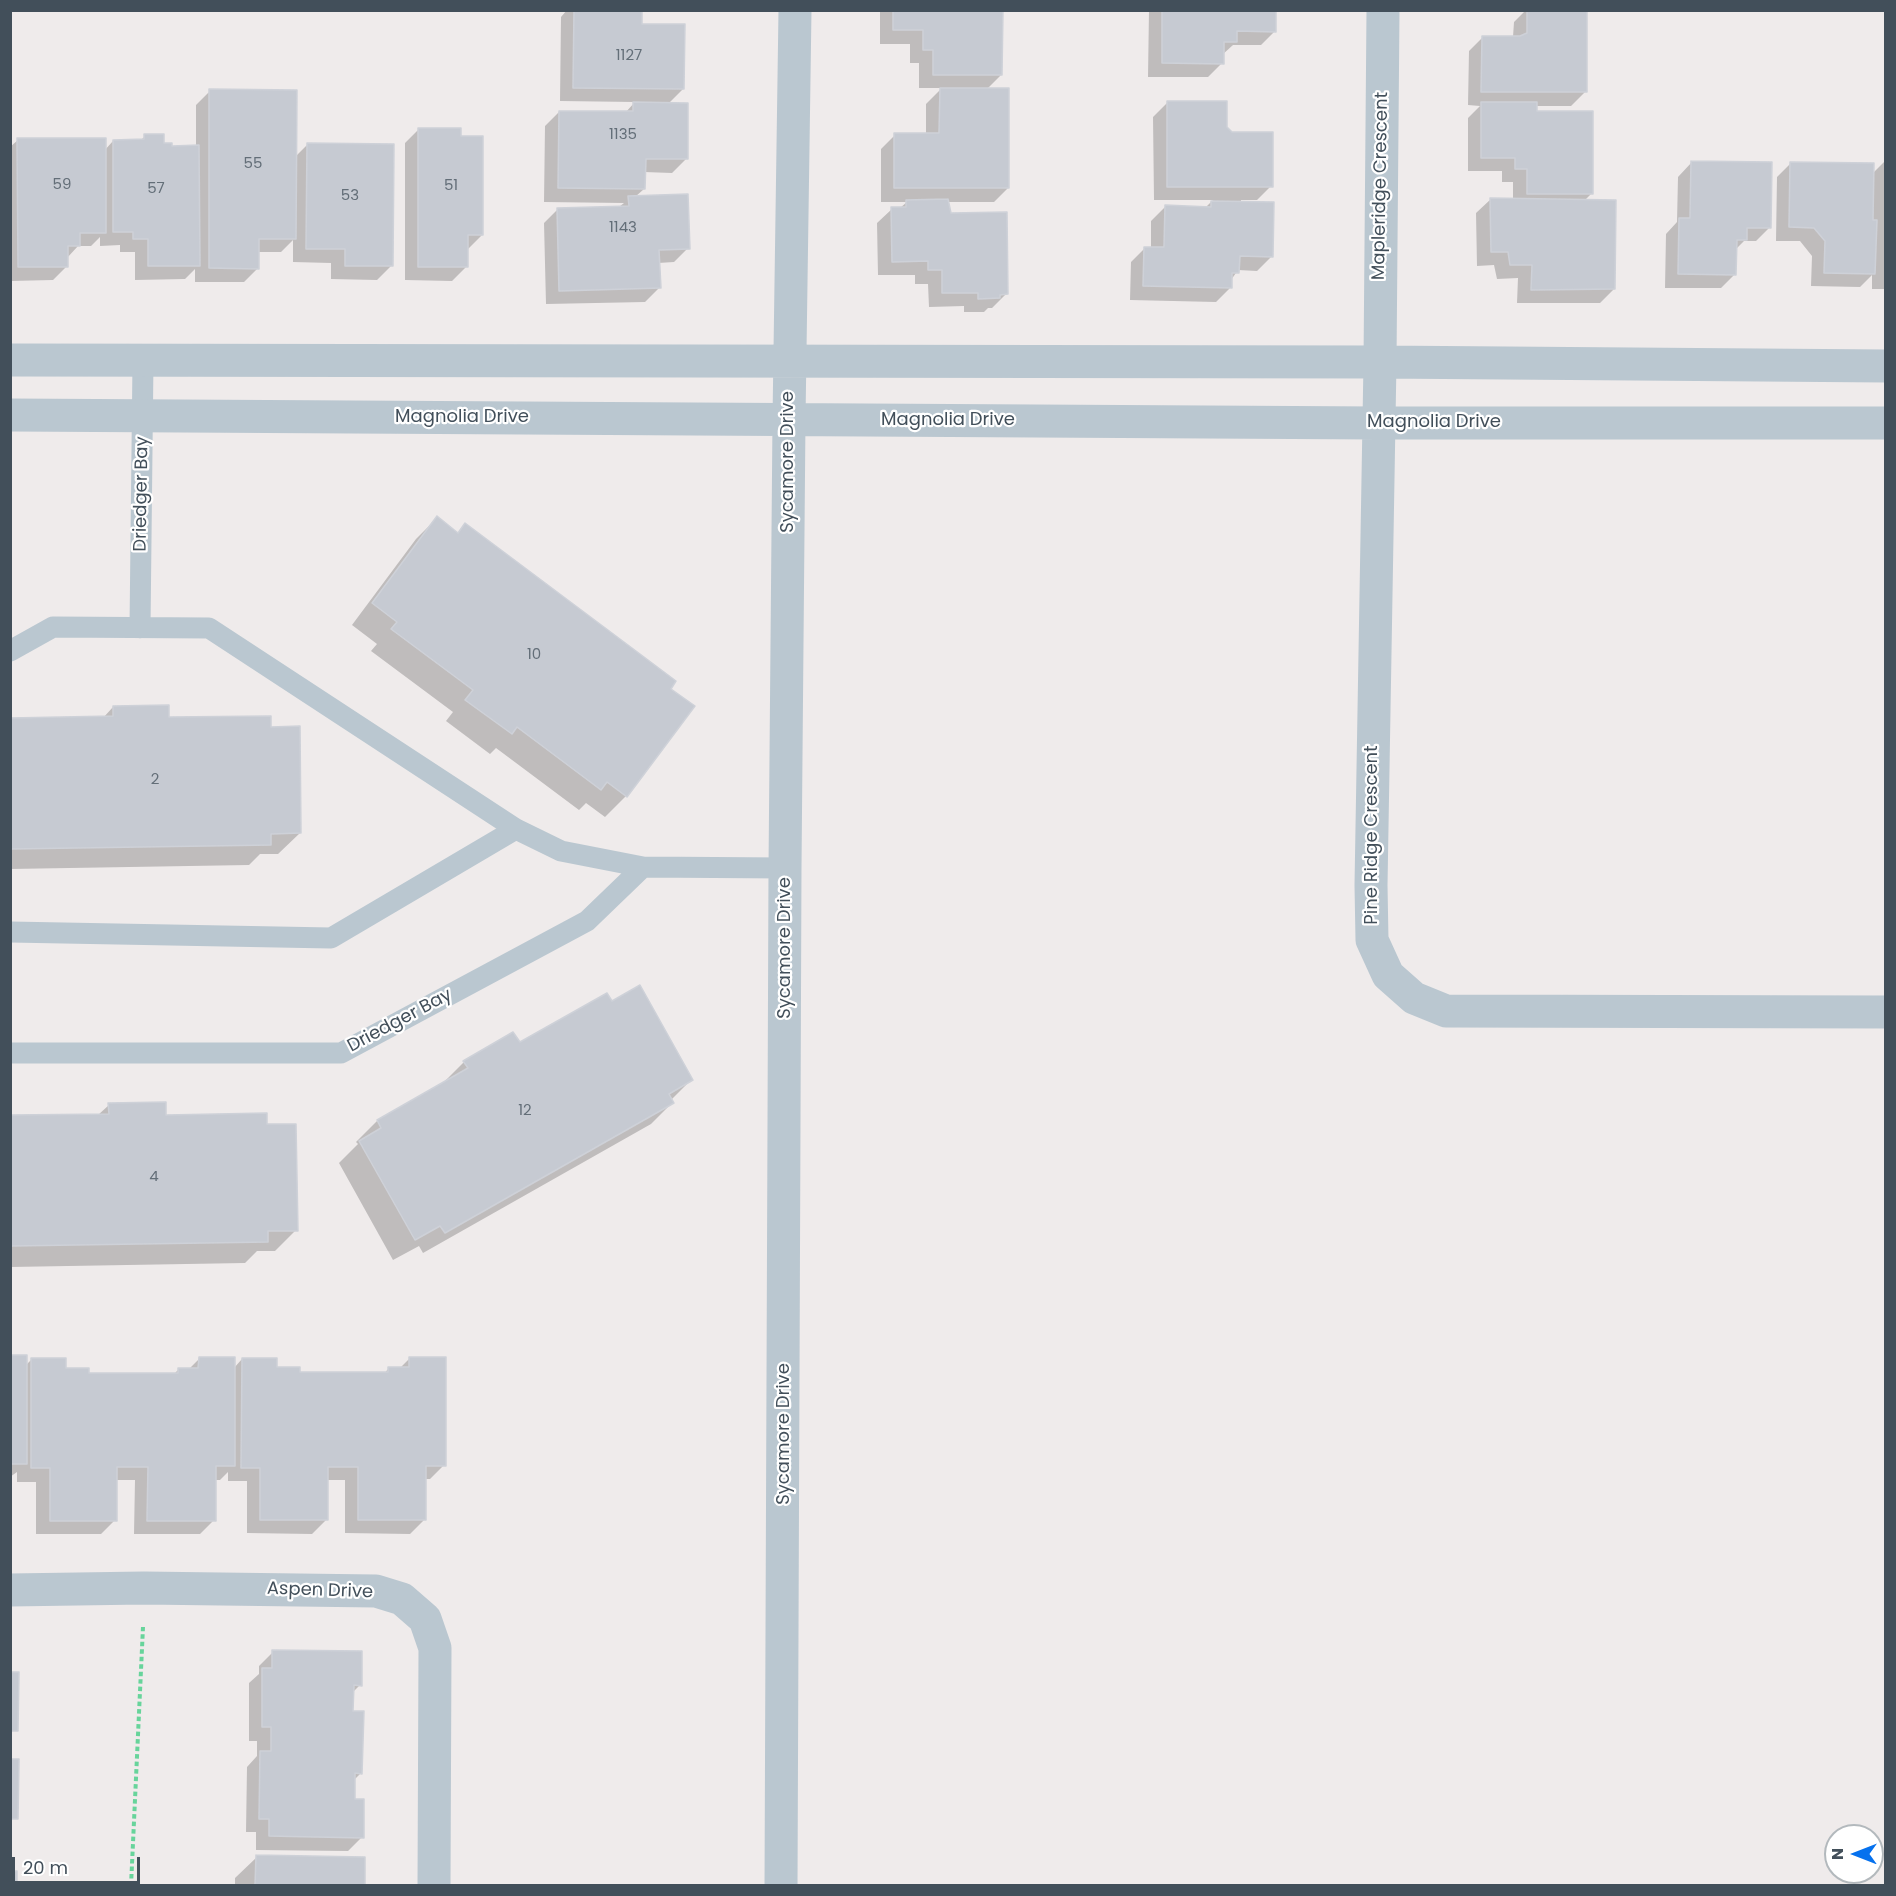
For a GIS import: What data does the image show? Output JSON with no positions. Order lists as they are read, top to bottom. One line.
{"streets":{"street":["Mapleridge Crescent","Magnolia Drive","Sycamore Drive","Pine Ridge Crescent","Aspen Drive"],"lane":["Driedger Bay"]},"crossings":[["Mapleridge Crescent","Pine Ridge Crescent"],["Magnolia Drive","Sycamore Drive"],["Magnolia Drive","Driedger Bay"],["Magnolia Drive","Pine Ridge Crescent"]],"house_numbers":["1127","1135","55","59","51","57","53","1143","10","2","12","4"],"scale_bar":"20 m","north":"left"}
